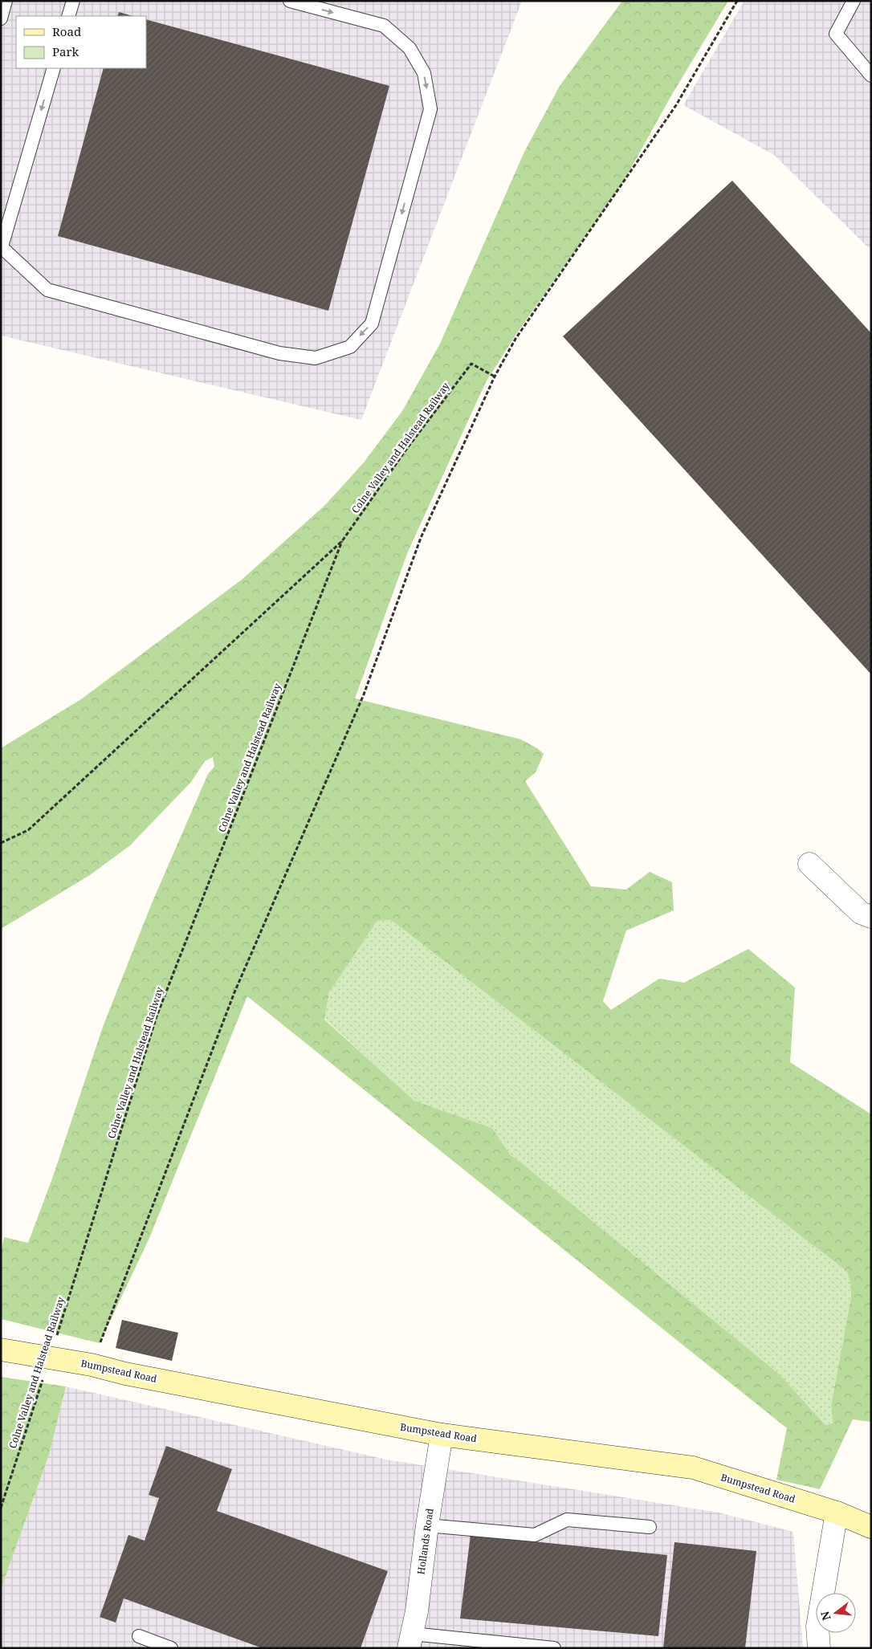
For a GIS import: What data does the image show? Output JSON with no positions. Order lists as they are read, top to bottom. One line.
{"streets":{"main road":["Bumpstead Road"],"street":["Hollands Road"],"path":["Colne Valley and Halstead Railway"]},"crossings":[["Colne Valley and Halstead Railway","Bumpstead Road"],["Bumpstead Road","Hollands Road"]],"legend":["Road","Park"],"north":"left"}
